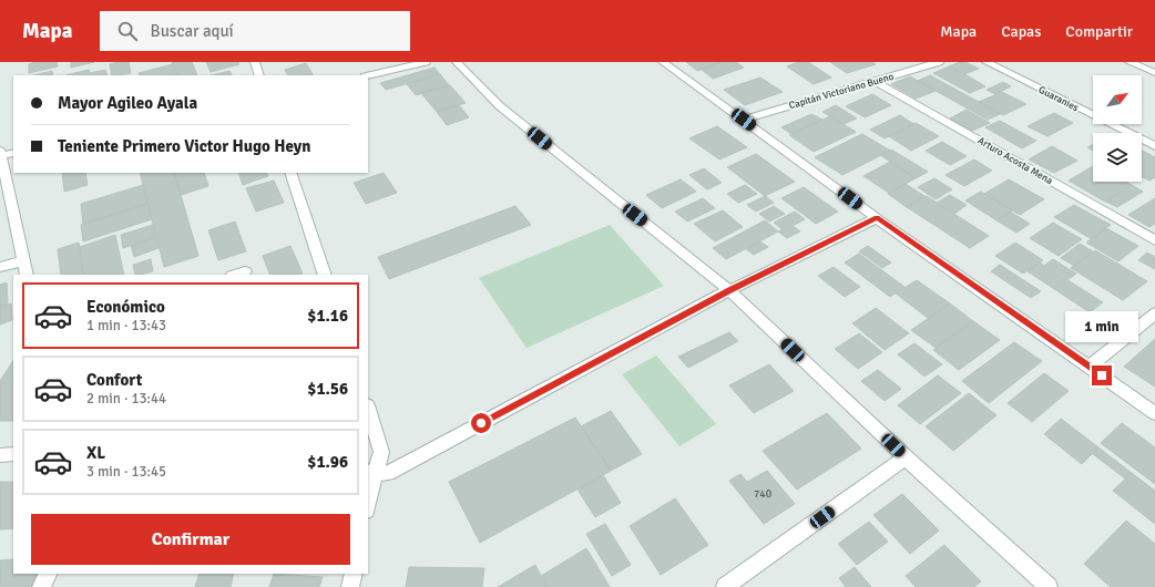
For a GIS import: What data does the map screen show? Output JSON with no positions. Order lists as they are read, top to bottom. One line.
{"streets":{"street":["Capitán Victoriano Bueno","Guaranies","Arturo Acosta Mena"]},"crossings":[["Capitán Victoriano Bueno","Arturo Acosta Mena"]],"house_numbers":["740"],"north":"top right","page":{"header":"Mapa","search":"Buscar aquí","nav":["Mapa","Capas","Compartir"],"banner":["Mayor Agileo Ayala","Teniente Primero Victor Hugo Heyn"],"list":[{"name":"Económico","note":"1 min · 13:43","value":"$1.16"},{"name":"Confort","note":"2 min · 13:44","value":"$1.56"},{"name":"XL","note":"3 min · 13:45","value":"$1.96"}],"bubble":"1 min","buttons":"Confirmar"}}
